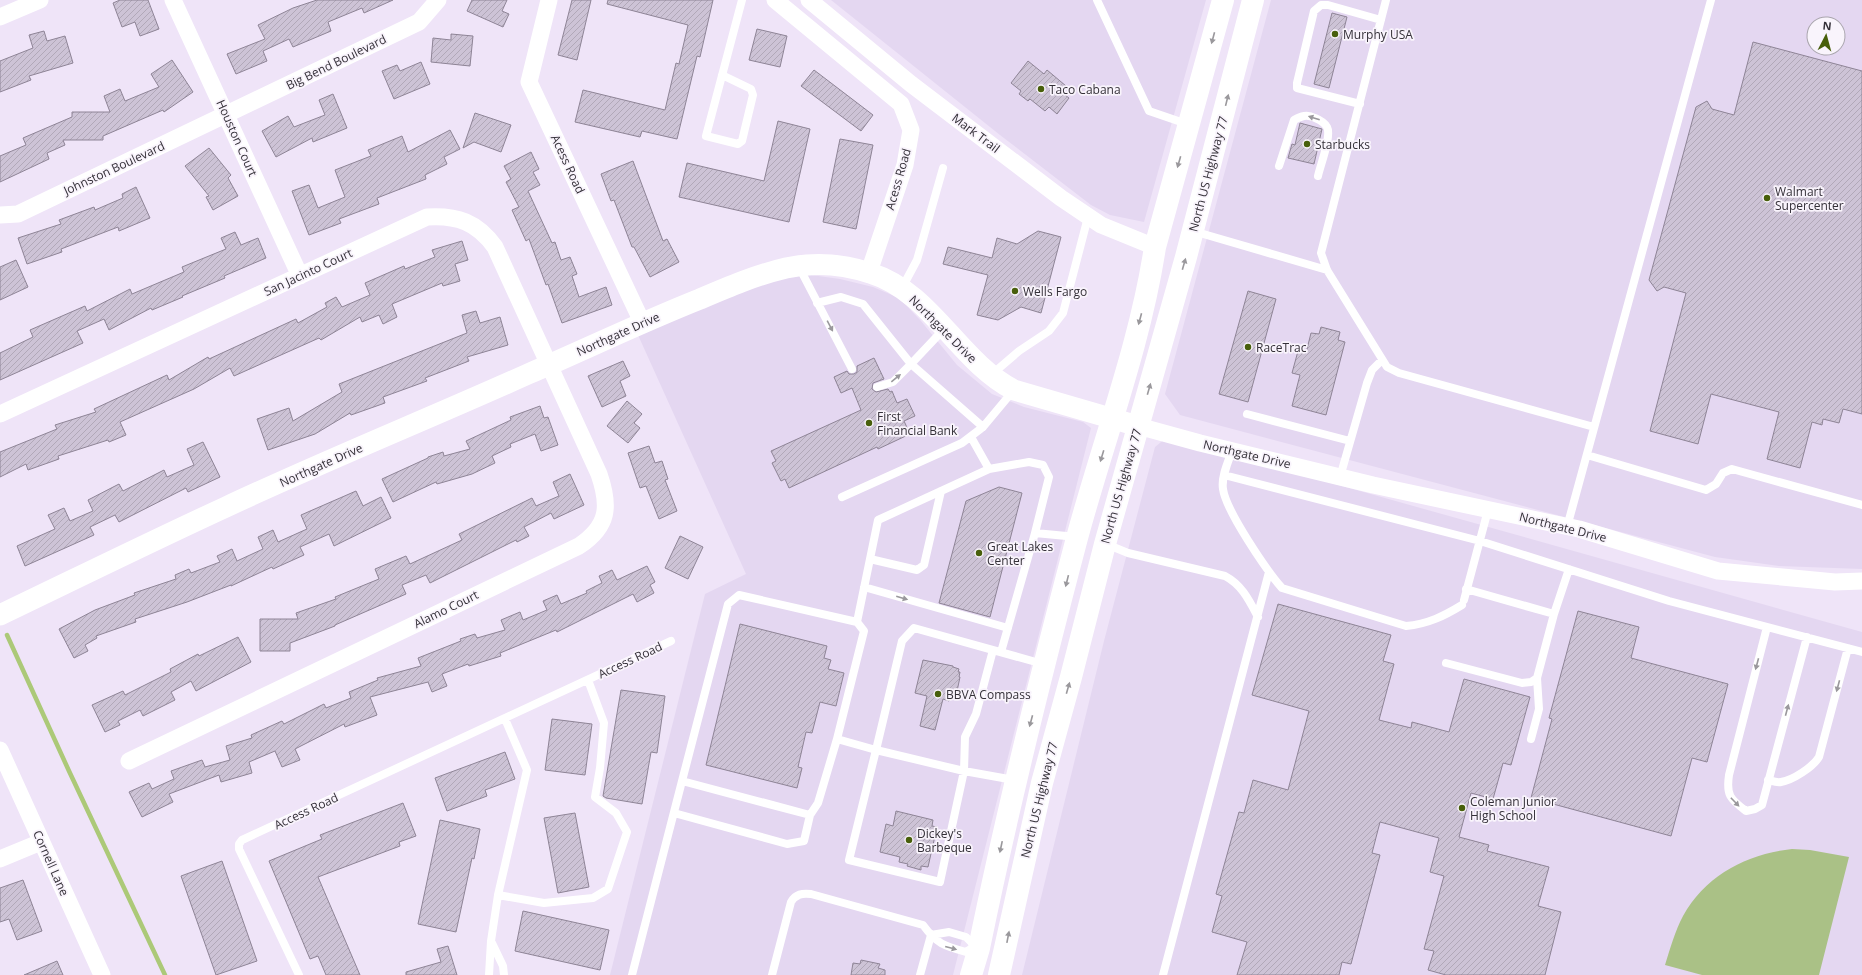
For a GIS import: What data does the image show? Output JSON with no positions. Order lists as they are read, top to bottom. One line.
{"streets":{"main road":["North US Highway 77"],"street":["Big Bend Boulevard","Mark Trail","Houston Court","Acess Road","Johnston Boulevard","San Jacinto Court","Northgate Drive","Alamo Court","Cornell Lane"],"lane":["Access Road"]},"crossings":[["Big Bend Boulevard","Houston Court"],["Big Bend Boulevard","Johnston Boulevard"],["Houston Court","Johnston Boulevard"],["Houston Court","San Jacinto Court"],["Acess Road","Northgate Drive"],["North US Highway 77","Northgate Drive"],["San Jacinto Court","Northgate Drive"],["San Jacinto Court","Alamo Court"],["Northgate Drive","Alamo Court"]],"places":["Murphy USA","Taco Cabana","Starbucks","Walmart Supercenter","Wells Fargo","RaceTrac","First Financial Bank","Great Lakes Center","BBVA Compass","Coleman Junior High School","Dickey's Barbeque"],"north":"top"}
